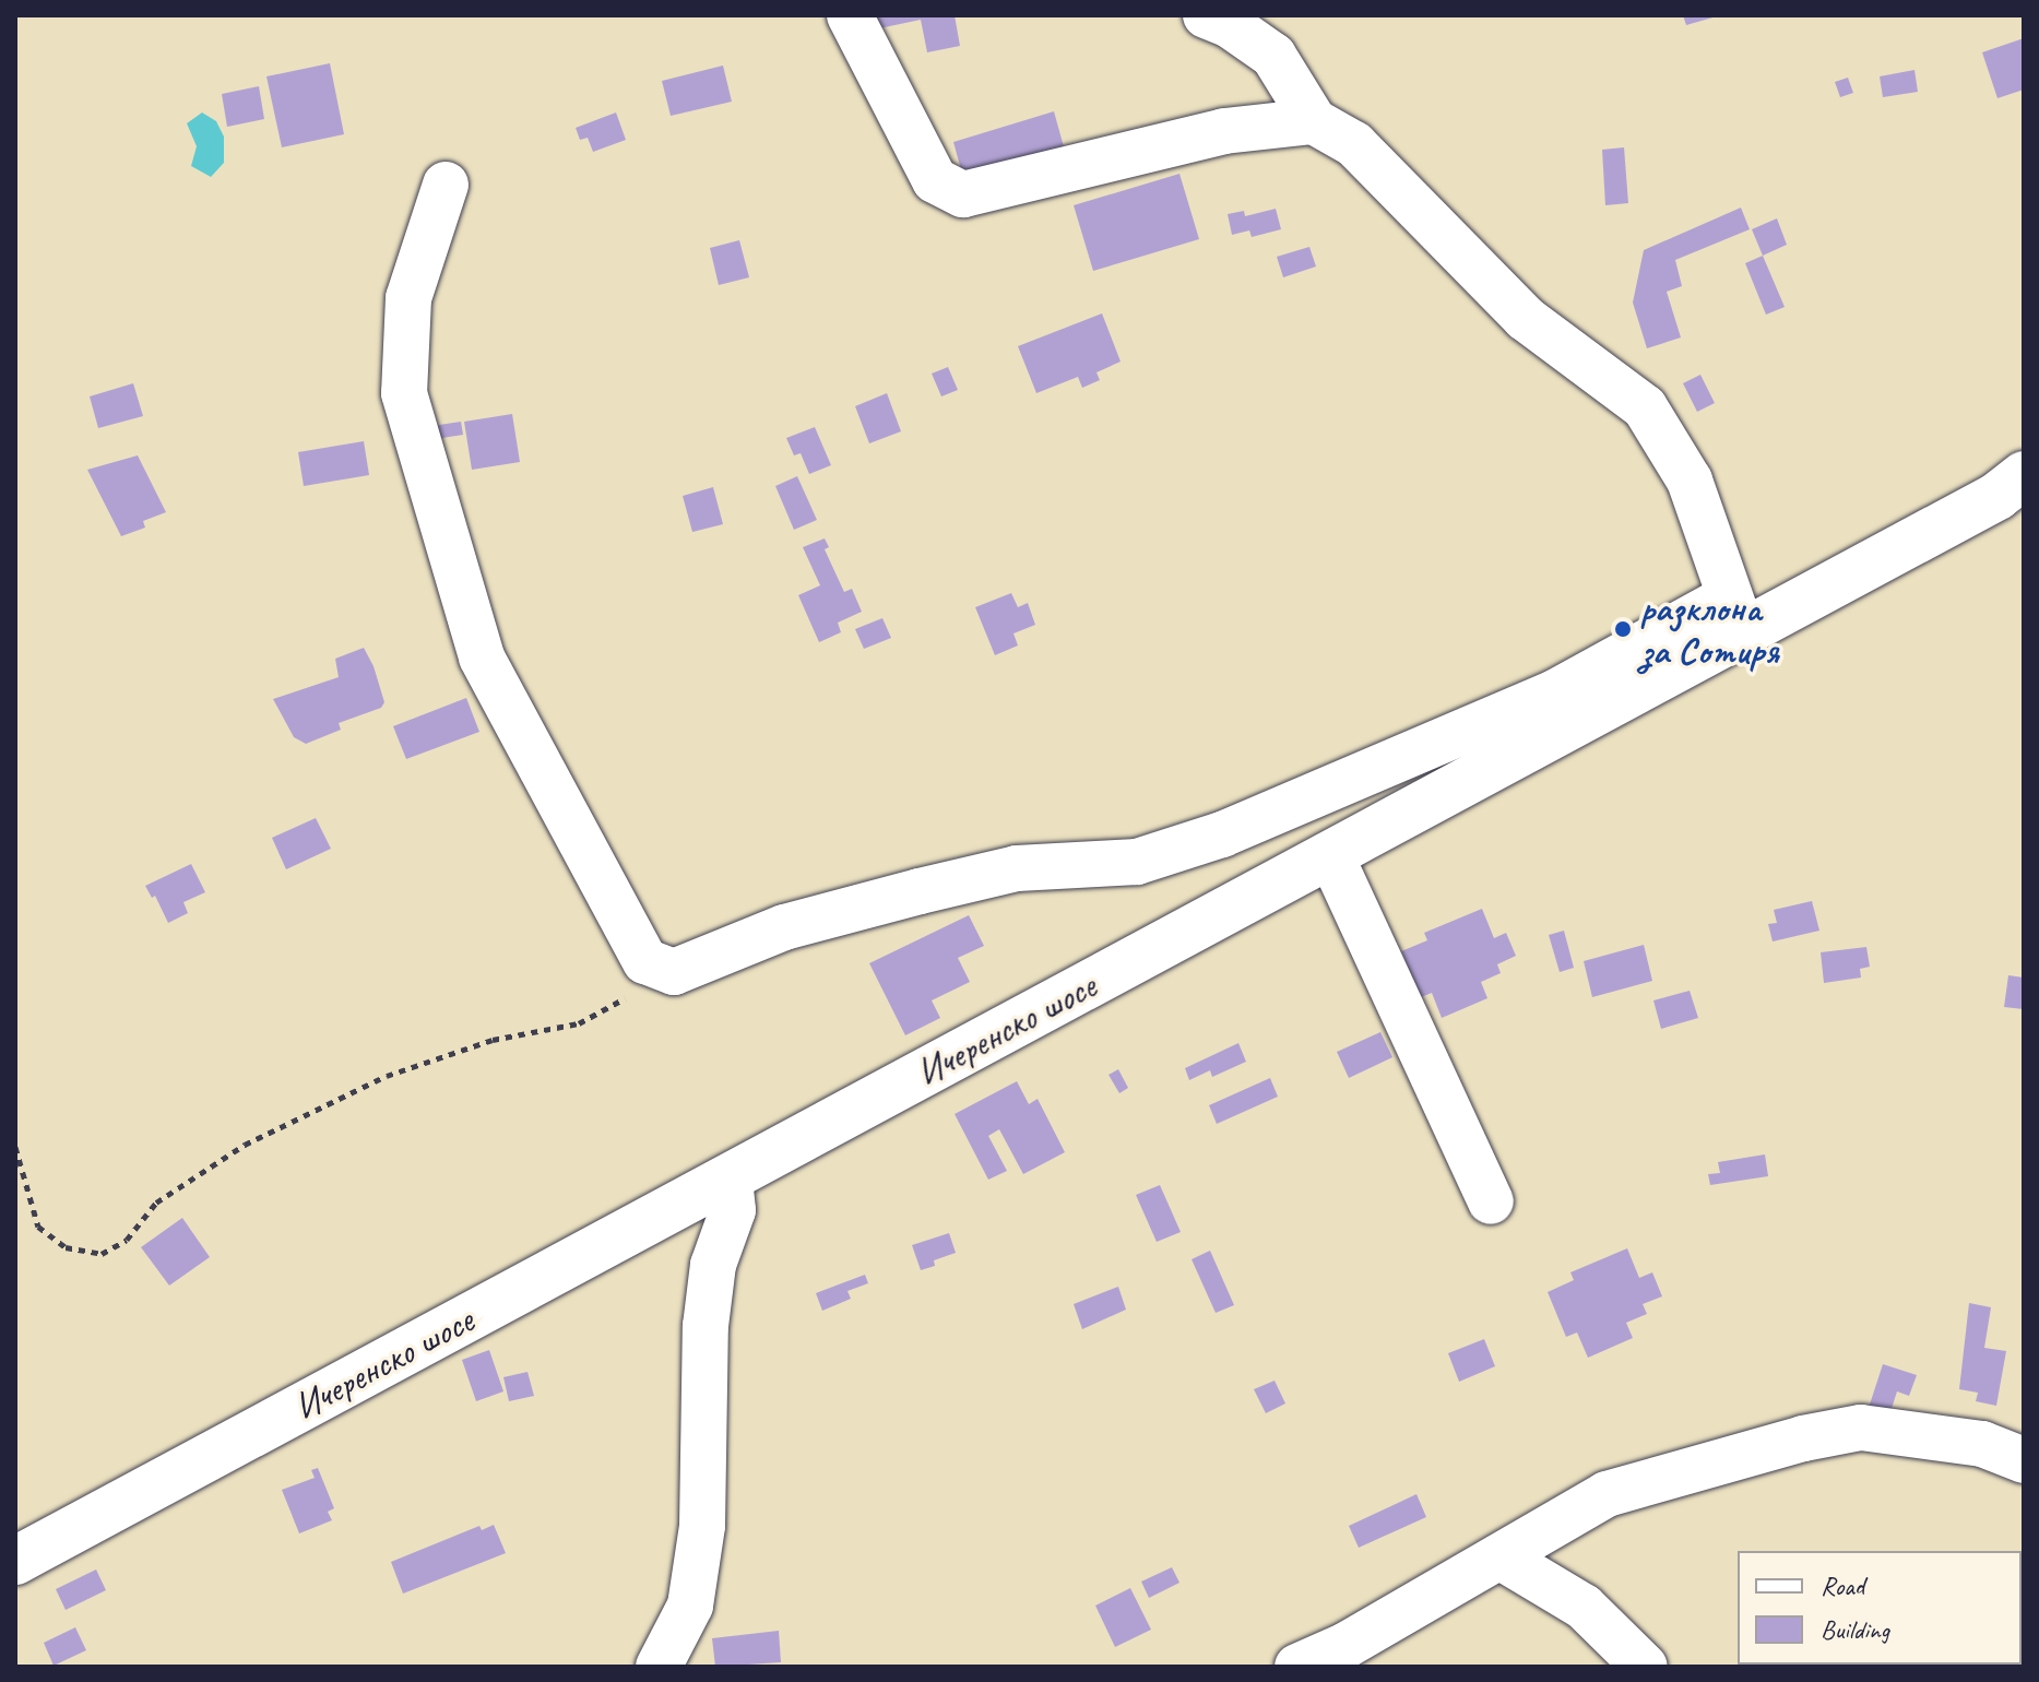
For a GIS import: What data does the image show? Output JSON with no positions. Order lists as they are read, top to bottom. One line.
{"streets":{"street":["Ичеренско шосе"]},"places":["разклона за Сотиря"],"legend":["Road","Building"]}
